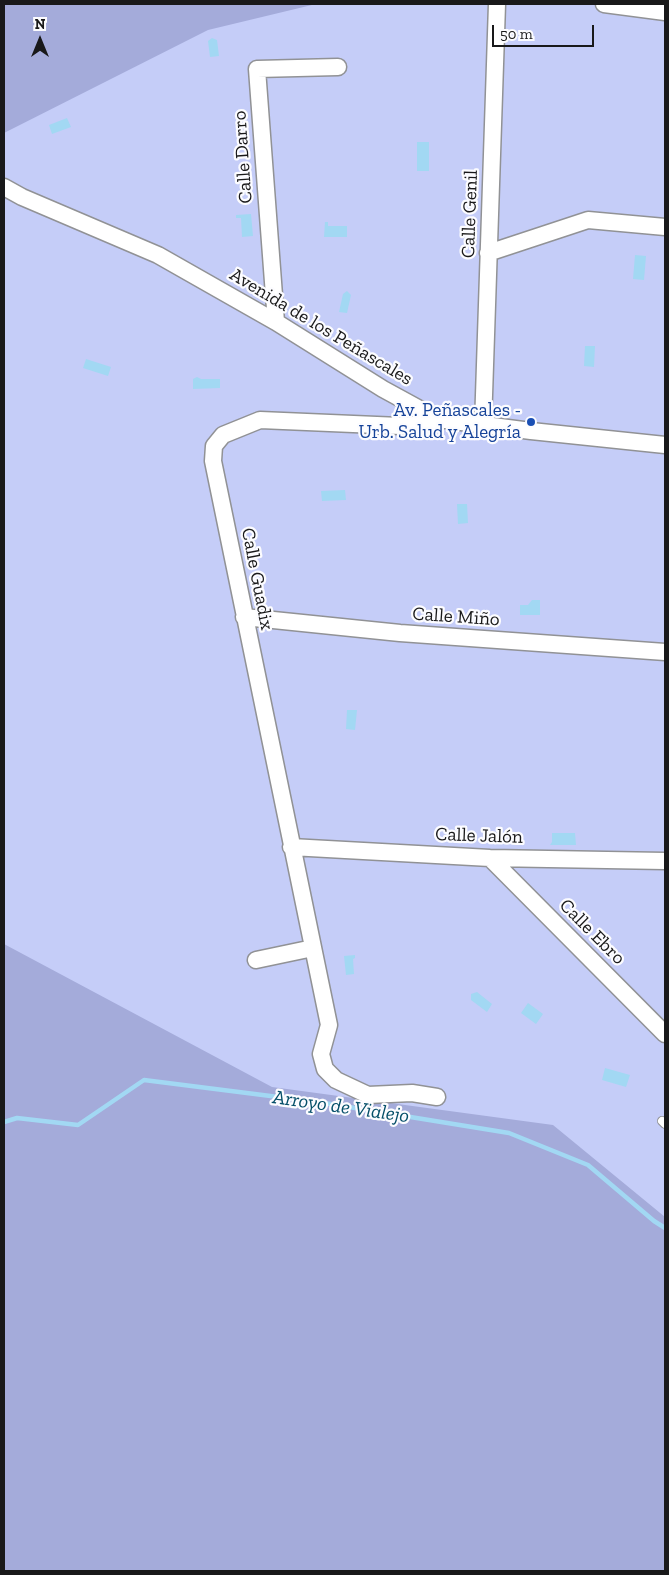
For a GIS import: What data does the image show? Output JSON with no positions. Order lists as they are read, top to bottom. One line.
{"streets":{"street":["Calle Darro","Calle Genil","Avenida de los Peñascales","Calle Guadix","Calle Miño","Calle Jalón","Calle Ebro"]},"crossings":[["Calle Darro","Avenida de los Peñascales"],["Calle Genil","Avenida de los Peñascales"],["Avenida de los Peñascales","Calle Guadix"],["Calle Guadix","Calle Miño"],["Calle Guadix","Calle Jalón"],["Calle Jalón","Calle Ebro"]],"water":["Arroyo de Vialejo"],"places":["Av. Peñascales - Urb. Salud y Alegría"],"scale_bar":"50 m","north":"top"}
